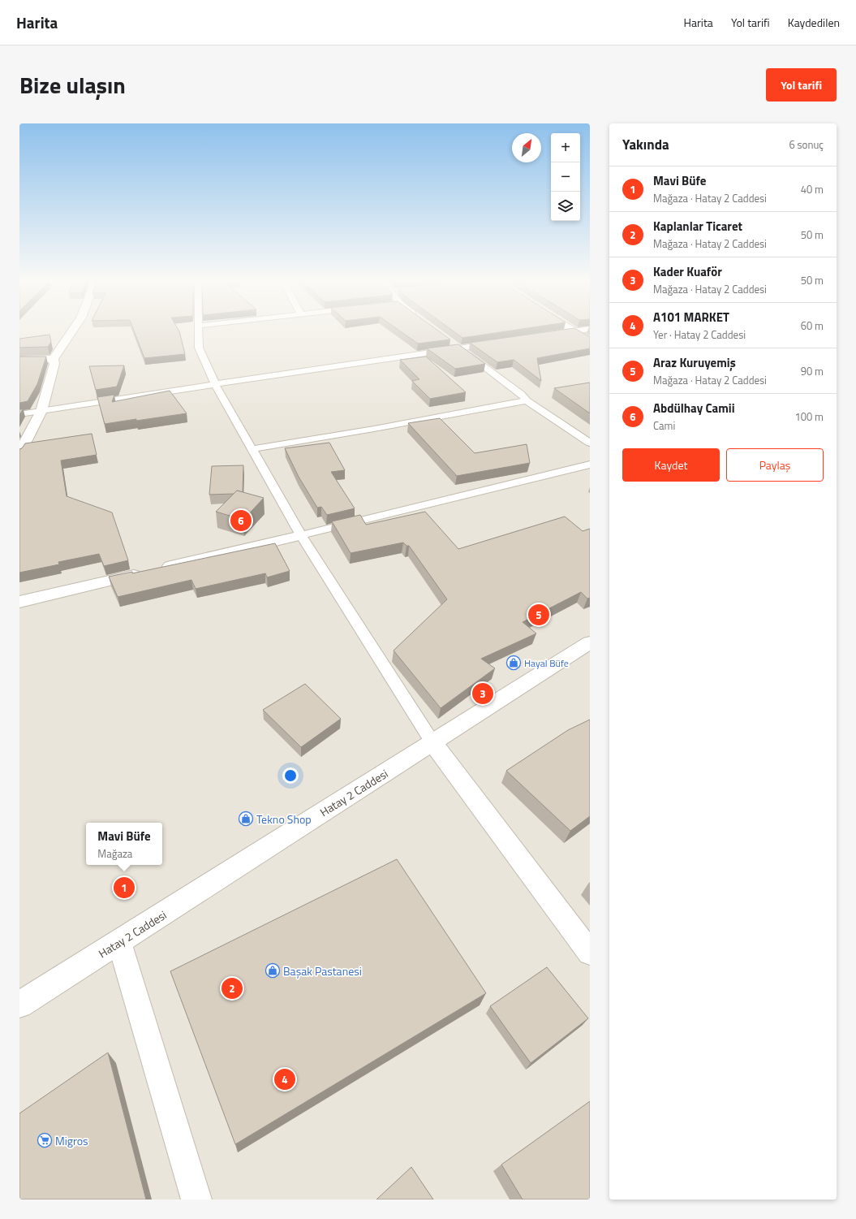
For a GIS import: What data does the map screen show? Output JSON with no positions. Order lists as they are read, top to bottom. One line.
{"streets":{"street":["Hatay 2 Caddesi"]},"places":{"shop":["Hayal Büfe","Tekno Shop","Başak Pastanesi"],"supermarket":["Migros"]},"north":"top right","page":{"header":"Harita","nav":["Harita","Yol tarifi","Kaydedilen"],"title":"Bize ulaşın","buttons":["Yol tarifi",["Kaydet","Paylaş"]],"heading":["Yakında","6 sonuç"],"map_buttons":["+","−"],"list":[{"mark":"1","name":"Mavi Büfe","note":"Mağaza · Hatay 2 Caddesi","value":"40 m"},{"mark":"2","name":"Kaplanlar Ticaret","note":"Mağaza · Hatay 2 Caddesi","value":"50 m"},{"mark":"3","name":"Kader Kuaför","note":"Mağaza · Hatay 2 Caddesi","value":"50 m"},{"mark":"4","name":"A101 MARKET","note":"Yer · Hatay 2 Caddesi","value":"60 m"},{"mark":"5","name":"Araz Kuruyemiş","note":"Mağaza · Hatay 2 Caddesi","value":"90 m"},{"mark":"6","name":"Abdülhay Camii","note":"Cami","value":"100 m"}],"pins":["6","5","3","1","2","4"],"popup":["Mavi Büfe","Mağaza"]}}
